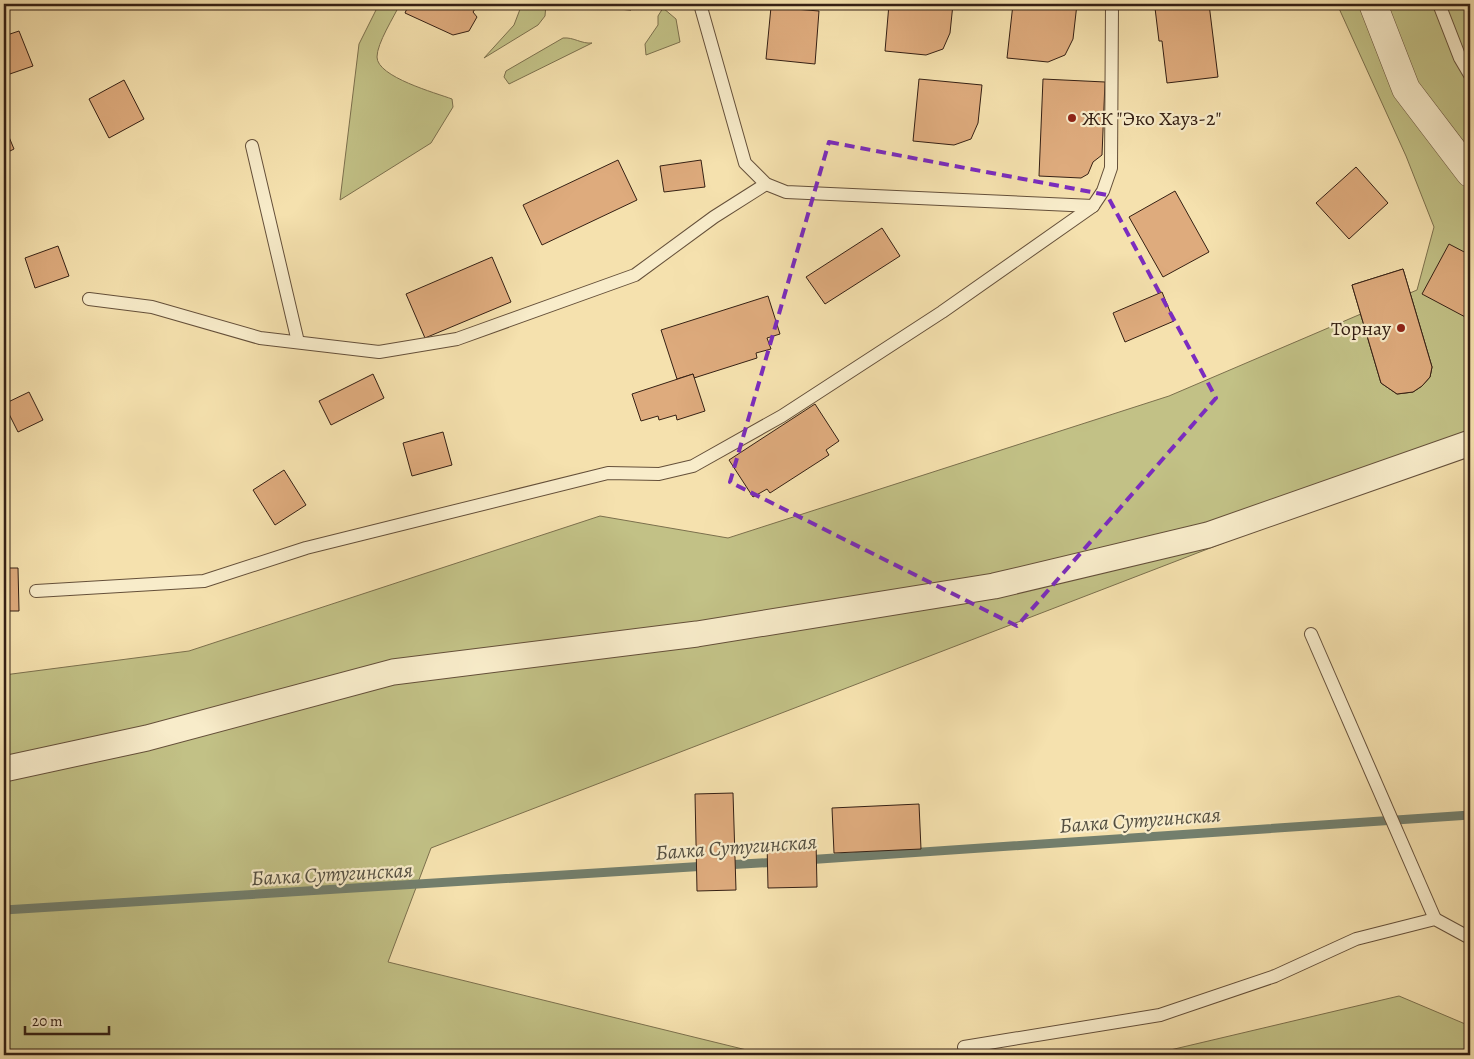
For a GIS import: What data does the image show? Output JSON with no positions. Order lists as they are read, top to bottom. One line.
{"water":["Балка Сутугинская"],"places":["ЖК \"Эко Хауз-2\"","Торнау"],"scale_bar":"20 m"}
